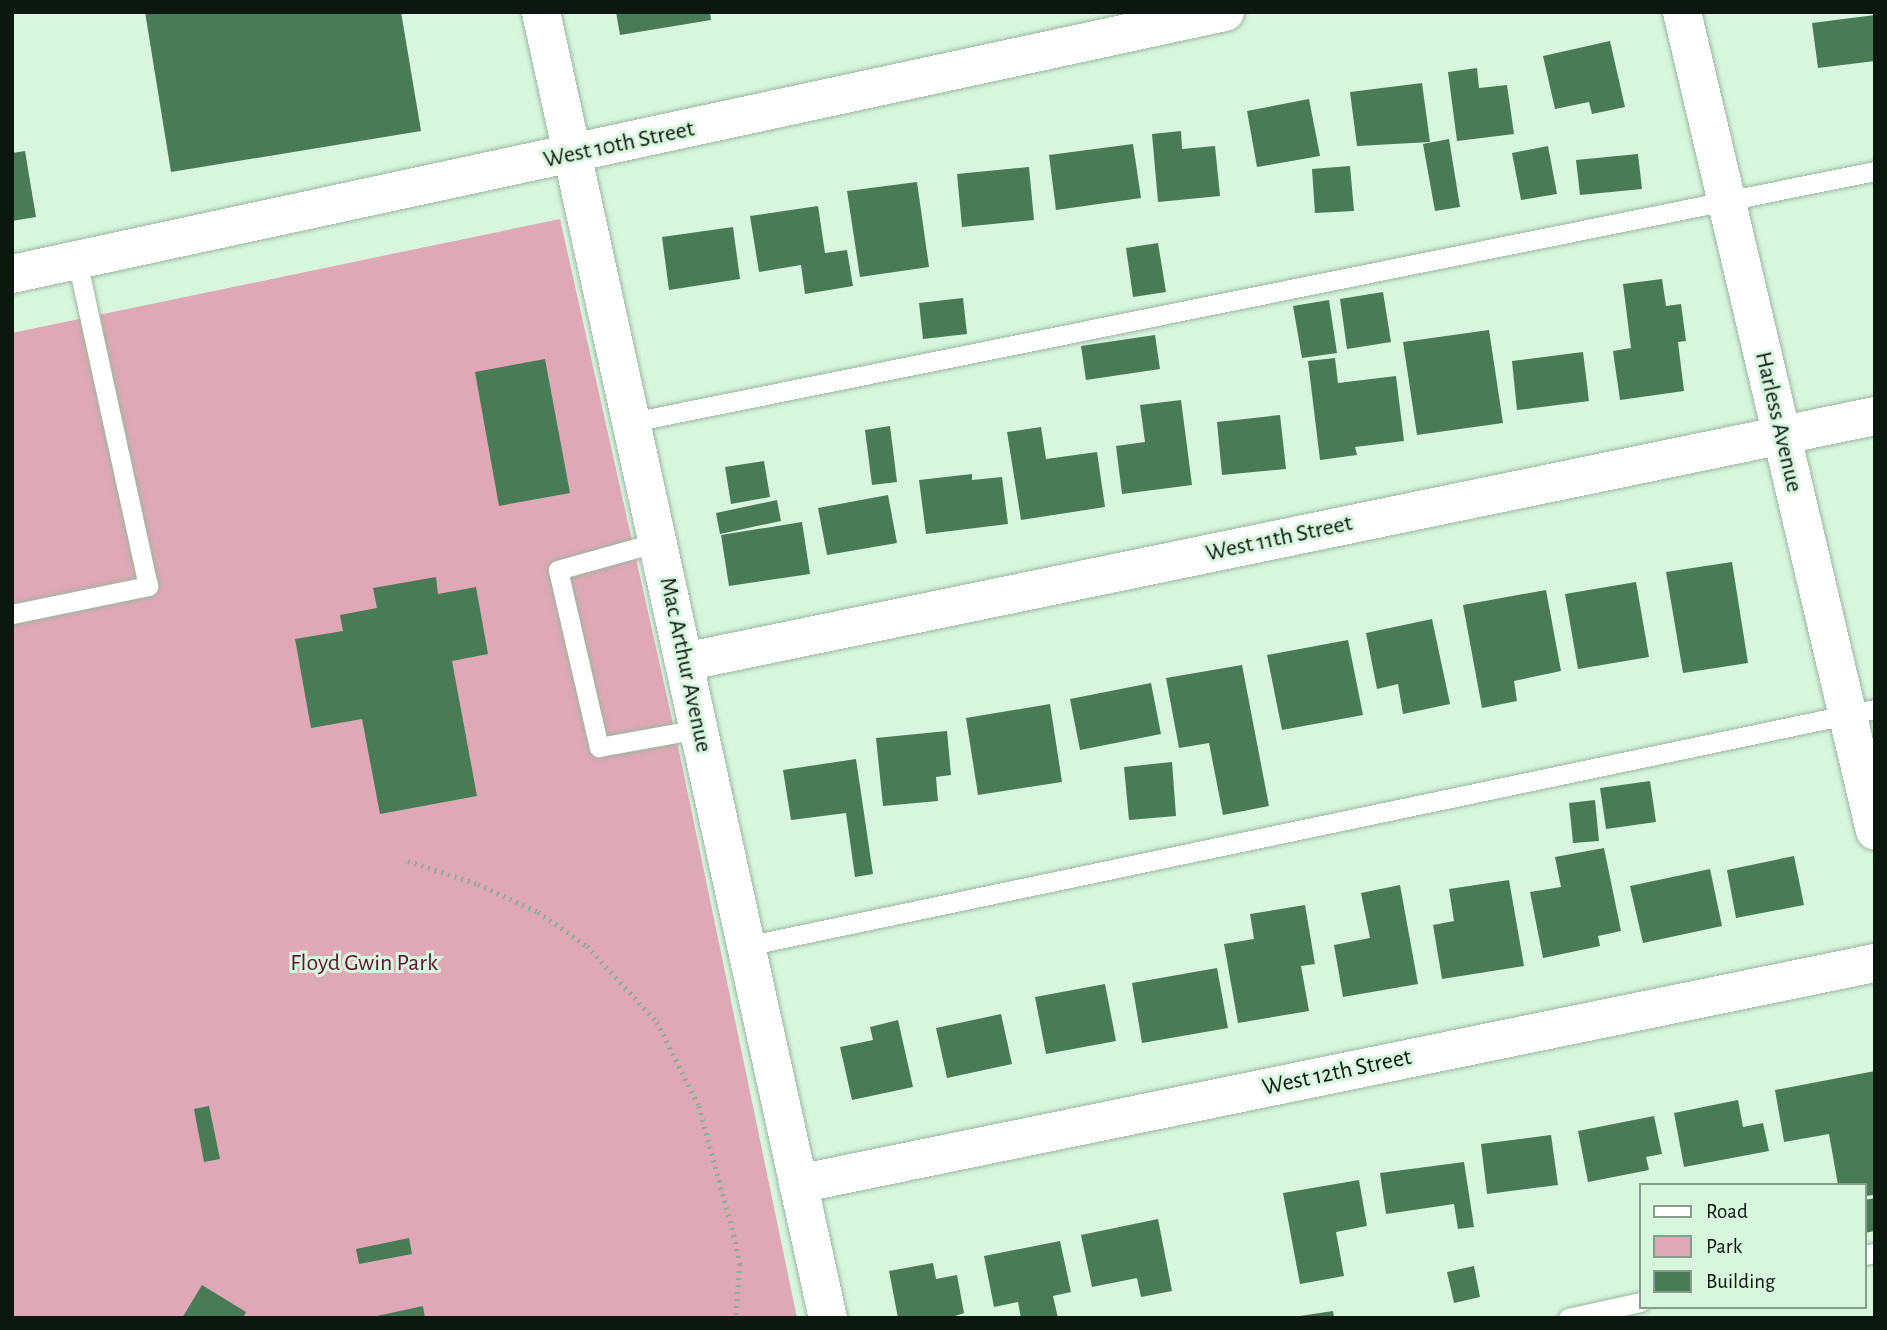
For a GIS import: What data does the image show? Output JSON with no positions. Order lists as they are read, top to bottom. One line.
{"streets":{"street":["West 10th Street","Harless Avenue","West 11th Street","Mac Arthur Avenue","West 12th Street"]},"crossings":[["West 10th Street","Mac Arthur Avenue"],["Harless Avenue","West 11th Street"],["West 11th Street","Mac Arthur Avenue"],["Mac Arthur Avenue","West 12th Street"]],"parks":["Floyd Gwin Park"],"legend":["Road","Park","Building"]}
